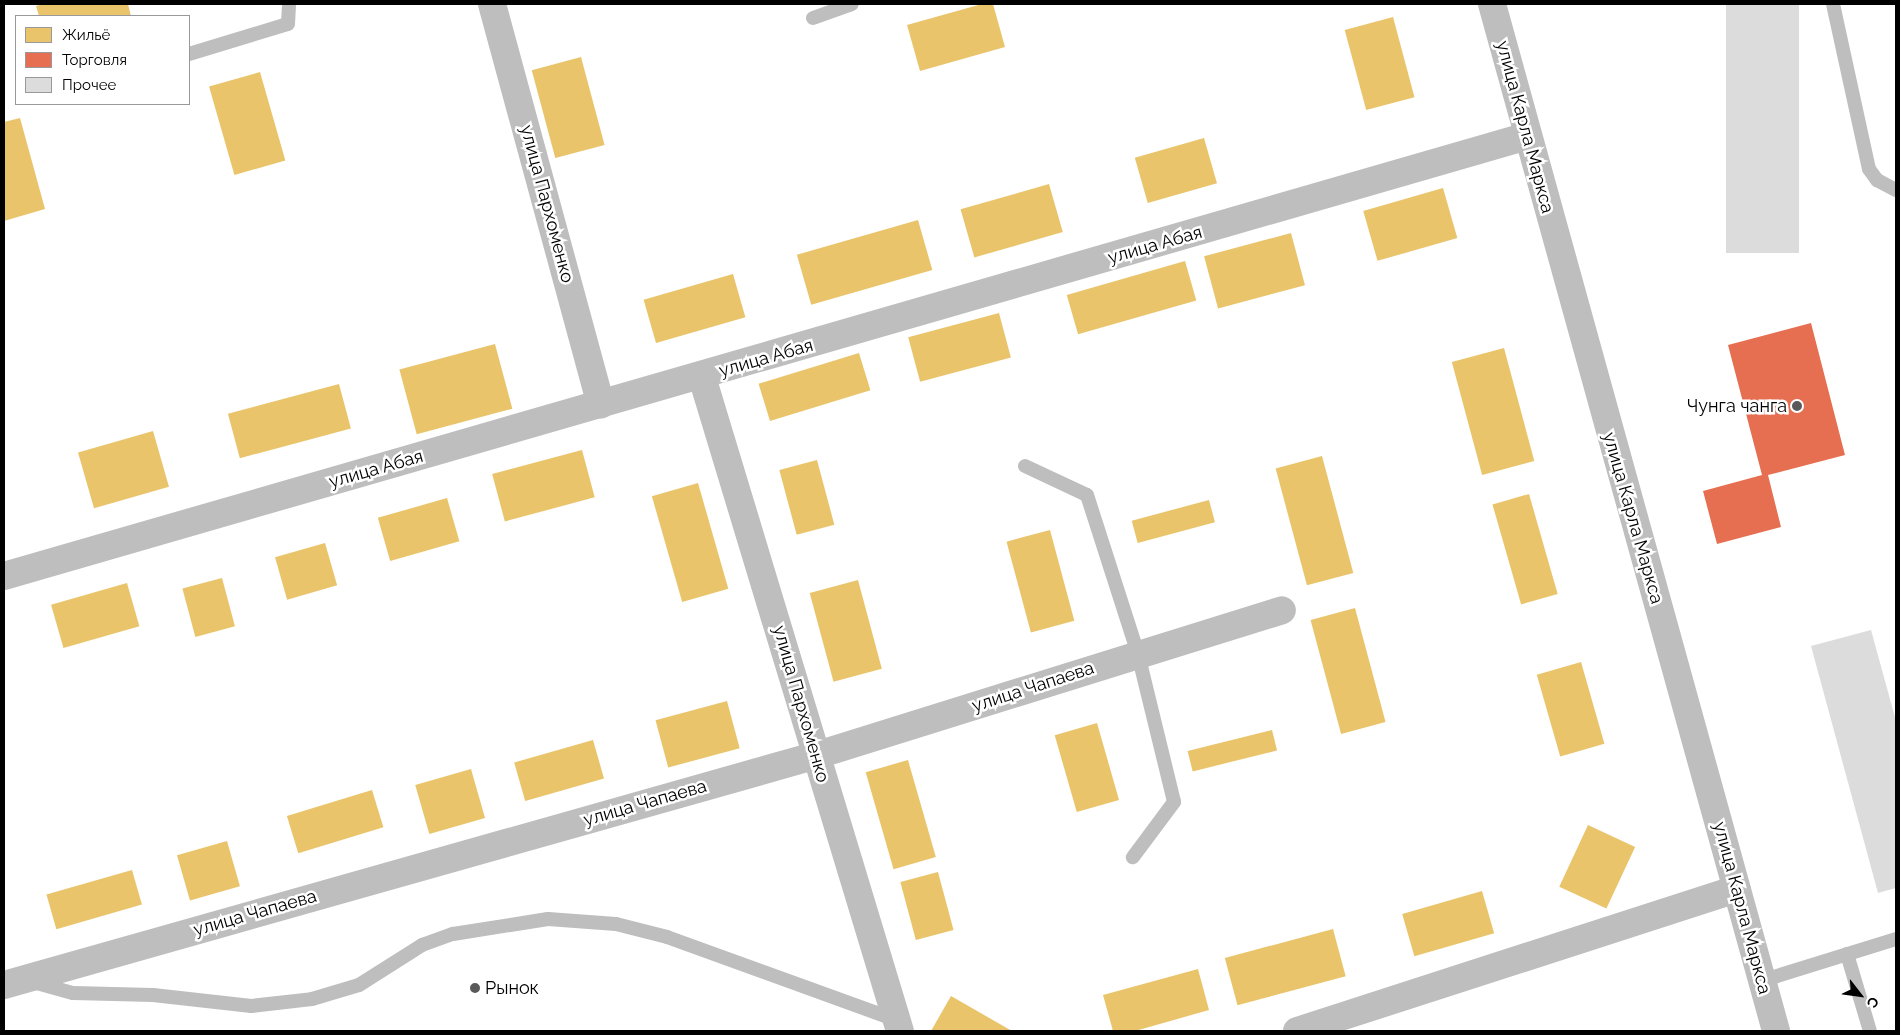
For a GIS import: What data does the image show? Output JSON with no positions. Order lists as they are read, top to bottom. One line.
{"streets":{"street":["улица Карла Маркса","улица Пархоменко","улица Абая","улица Чапаева"]},"crossings":[["улица Карла Маркса","улица Абая"],["улица Пархоменко","улица Абая"],["улица Пархоменко","улица Чапаева"]],"places":["Чунга чанга","Рынок"],"legend":["Жильё","Торговля","Прочее"],"north":"bottom right"}
